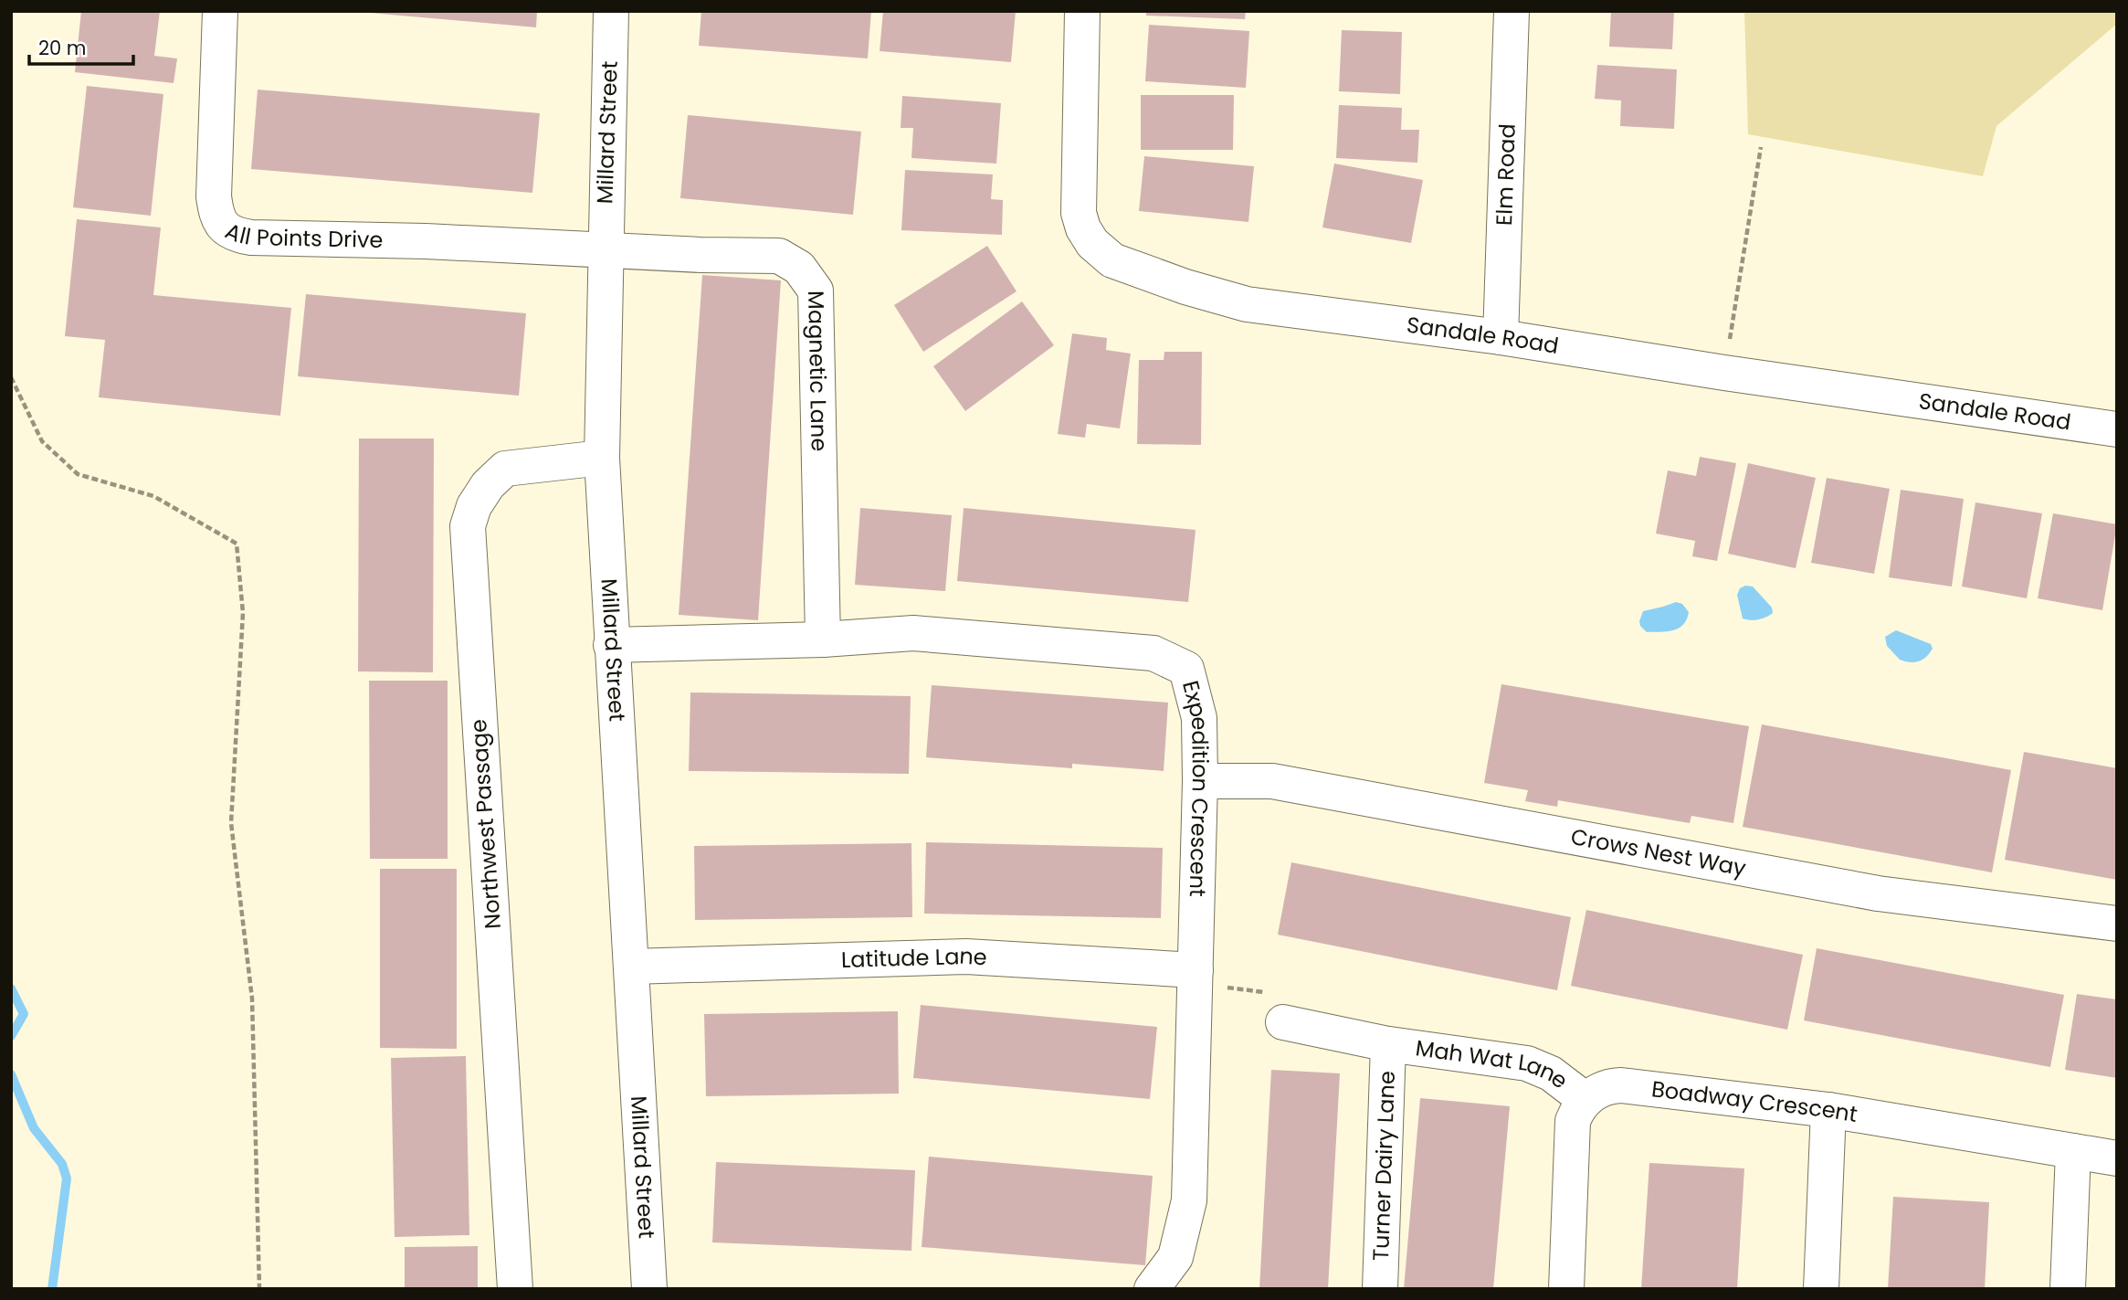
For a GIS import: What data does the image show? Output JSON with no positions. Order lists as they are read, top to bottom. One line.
{"streets":{"street":["Millard Street","Elm Road","All Points Drive","Sandale Road","Magnetic Lane","Expedition Crescent","Northwest Passage","Crows Nest Way","Latitude Lane","Mah Wat Lane","Boadway Crescent","Turner Dairy Lane"]},"crossings":[["Millard Street","All Points Drive"],["Millard Street","Magnetic Lane"],["Millard Street","Expedition Crescent"],["Millard Street","Northwest Passage"],["Millard Street","Latitude Lane"],["Elm Road","Sandale Road"],["All Points Drive","Magnetic Lane"],["Magnetic Lane","Expedition Crescent"],["Expedition Crescent","Crows Nest Way"],["Expedition Crescent","Latitude Lane"],["Mah Wat Lane","Boadway Crescent"],["Mah Wat Lane","Turner Dairy Lane"]],"scale_bar":"20 m"}
